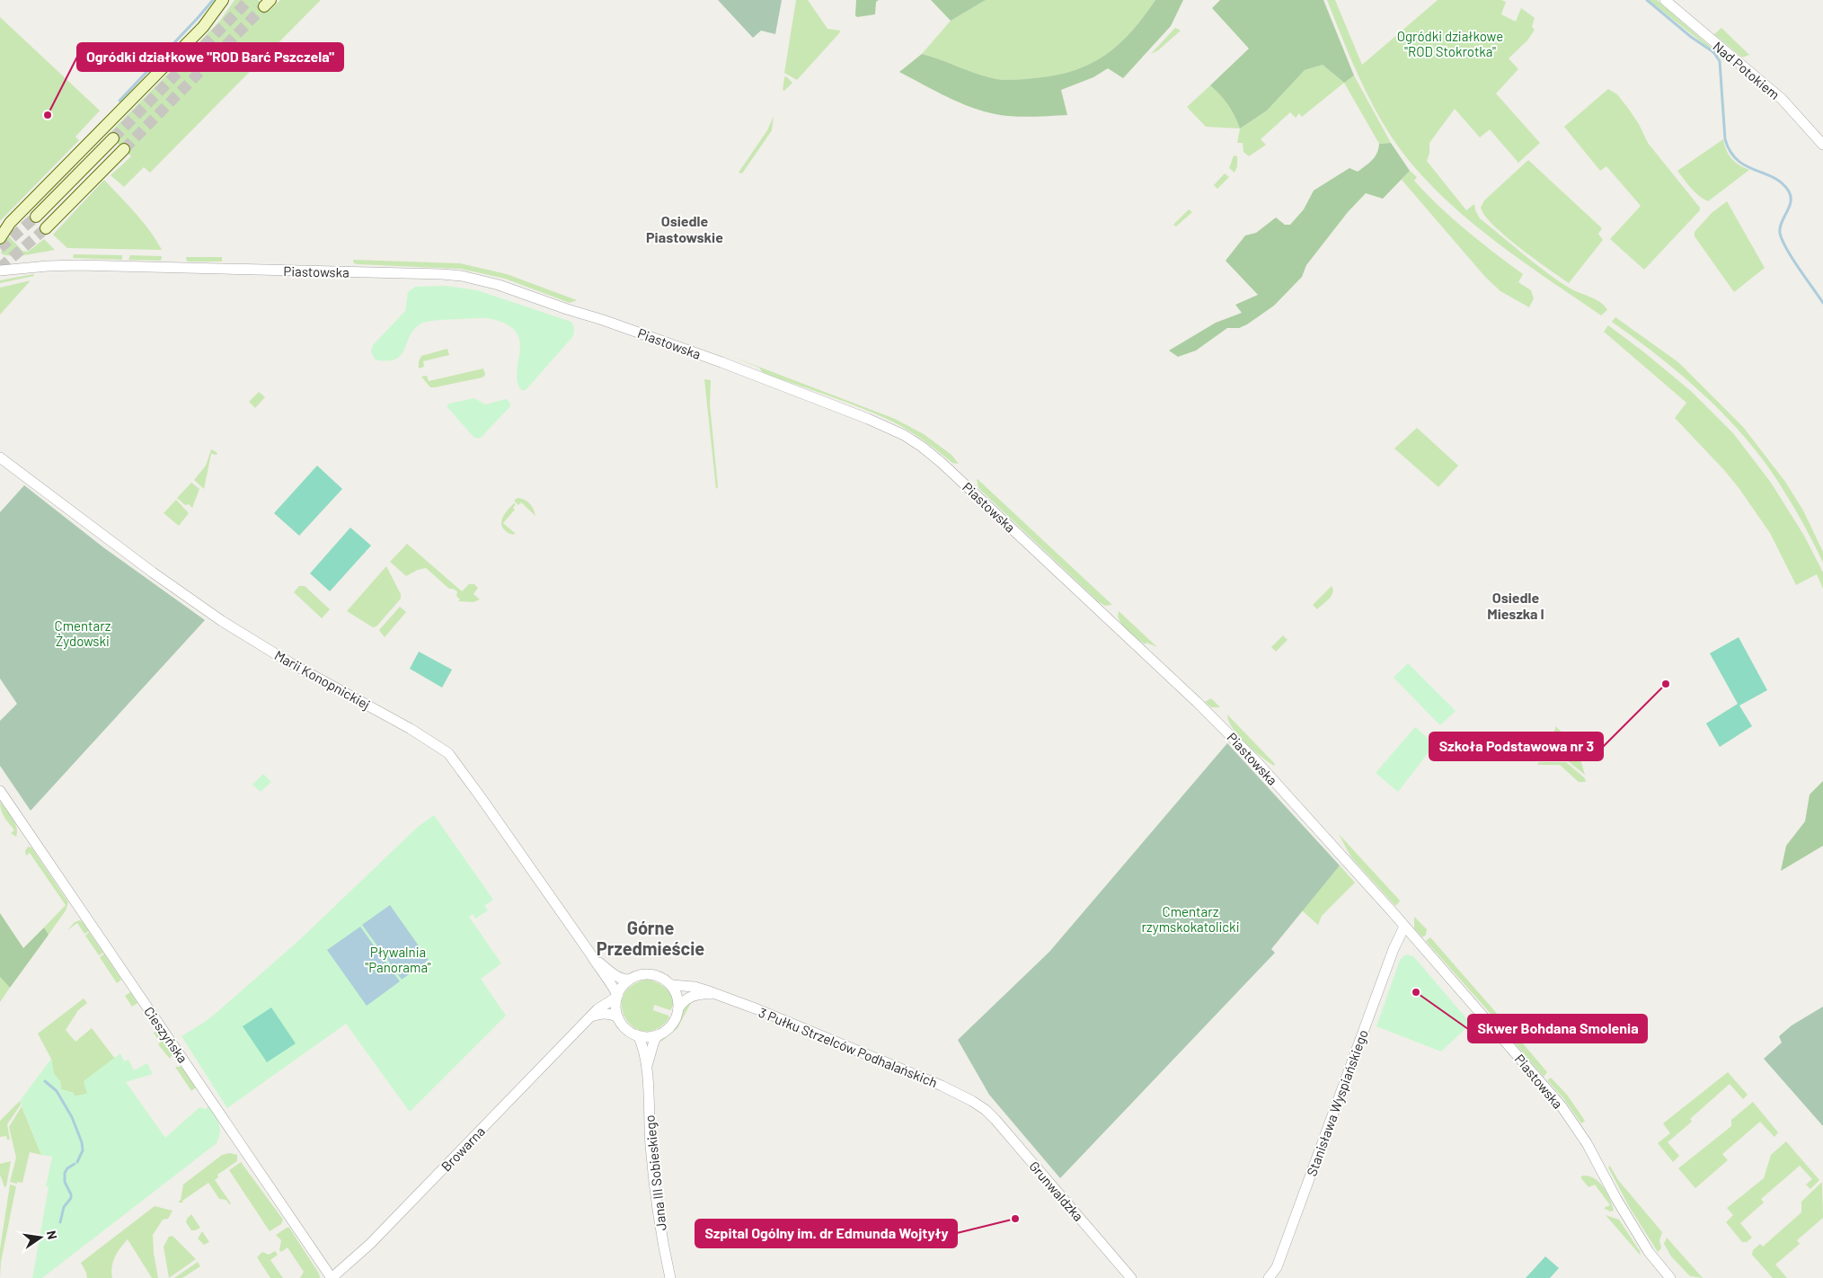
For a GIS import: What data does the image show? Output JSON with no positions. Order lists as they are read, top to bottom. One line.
{"streets":{"street":["Nad Potokiem","Piastowska","Marii Konopnickiej","Cieszyńska","3 Pułku Strzelców Podhalańskich","Stanisława Wyspiańskiego","Browarna","Jana III Sobieskiego","Grunwaldzka"]},"crossings":[["Piastowska","Stanisława Wyspiańskiego"],["Marii Konopnickiej","3 Pułku Strzelców Podhalańskich"],["Marii Konopnickiej","Browarna"],["Marii Konopnickiej","Jana III Sobieskiego"],["Cieszyńska","Browarna"],["3 Pułku Strzelców Podhalańskich","Browarna"],["3 Pułku Strzelców Podhalańskich","Jana III Sobieskiego"],["3 Pułku Strzelców Podhalańskich","Grunwaldzka"],["Browarna","Jana III Sobieskiego"]],"districts":["Osiedle Piastowskie","Osiedle Mieszka I","Górne Przedmieście"],"parks":["Ogródki działkowe \"ROD Stokrotka\"","Cmentarz Żydowski","Cmentarz rzymskokatolicki","Pływalnia \"Panorama\""],"places":["Ogródki działkowe \"ROD Barć Pszczela\"","Szkoła Podstawowa nr 3","Skwer Bohdana Smolenia","Szpital Ogólny im. dr Edmunda Wojtyły"],"north":"right"}
